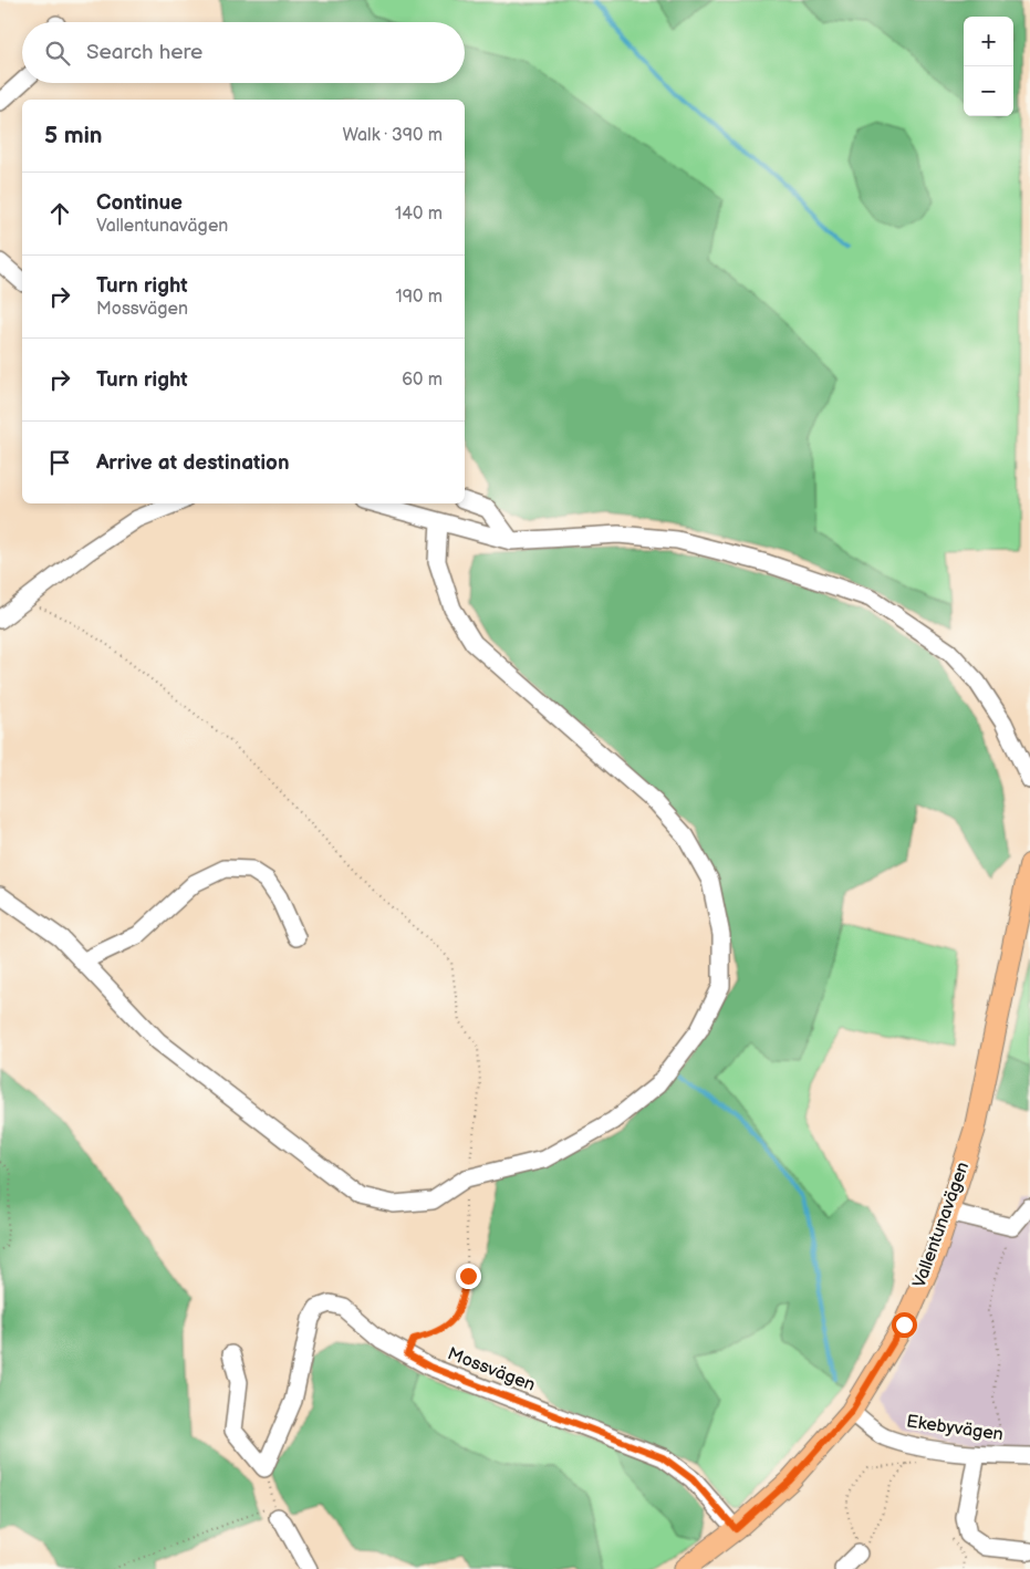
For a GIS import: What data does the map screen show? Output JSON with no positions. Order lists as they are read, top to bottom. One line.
{"streets":{"main road":["Vallentunavägen"],"street":["Mossvägen","Ekebyvägen"]},"crossings":[["Vallentunavägen","Mossvägen"],["Vallentunavägen","Ekebyvägen"]],"page":{"map_buttons":["+","−"],"search":"Search here","heading":["5 min","Walk · 390 m"],"list":[["Continue","Vallentunavägen","140 m"],["Turn right","Mossvägen","190 m"],["Turn right","60 m"],"Arrive at destination"]}}
